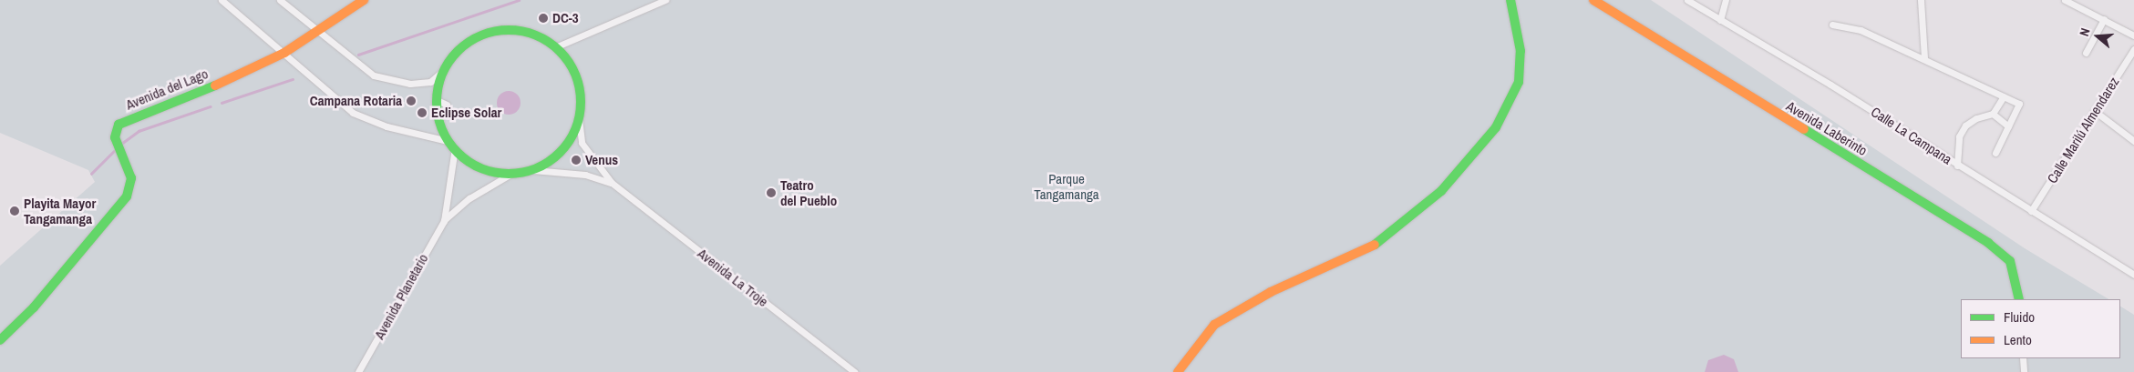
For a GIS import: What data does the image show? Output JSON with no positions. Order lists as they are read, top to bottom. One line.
{"streets":{"street":["Avenida del Lago","Avenida Laberinto","Calle Marilú Almendarez","Calle La Campana","Avenida La Troje","Avenida Planetario"]},"crossings":[["Calle Marilú Almendarez","Calle La Campana"],["Avenida La Troje","Avenida Planetario"]],"parks":["Parque Tangamanga"],"places":["DC-3","Campana Rotaria","Eclipse Solar","Venus","Teatro del Pueblo","Playita Mayor Tangamanga"],"legend":["Fluido","Lento"],"north":"left"}
